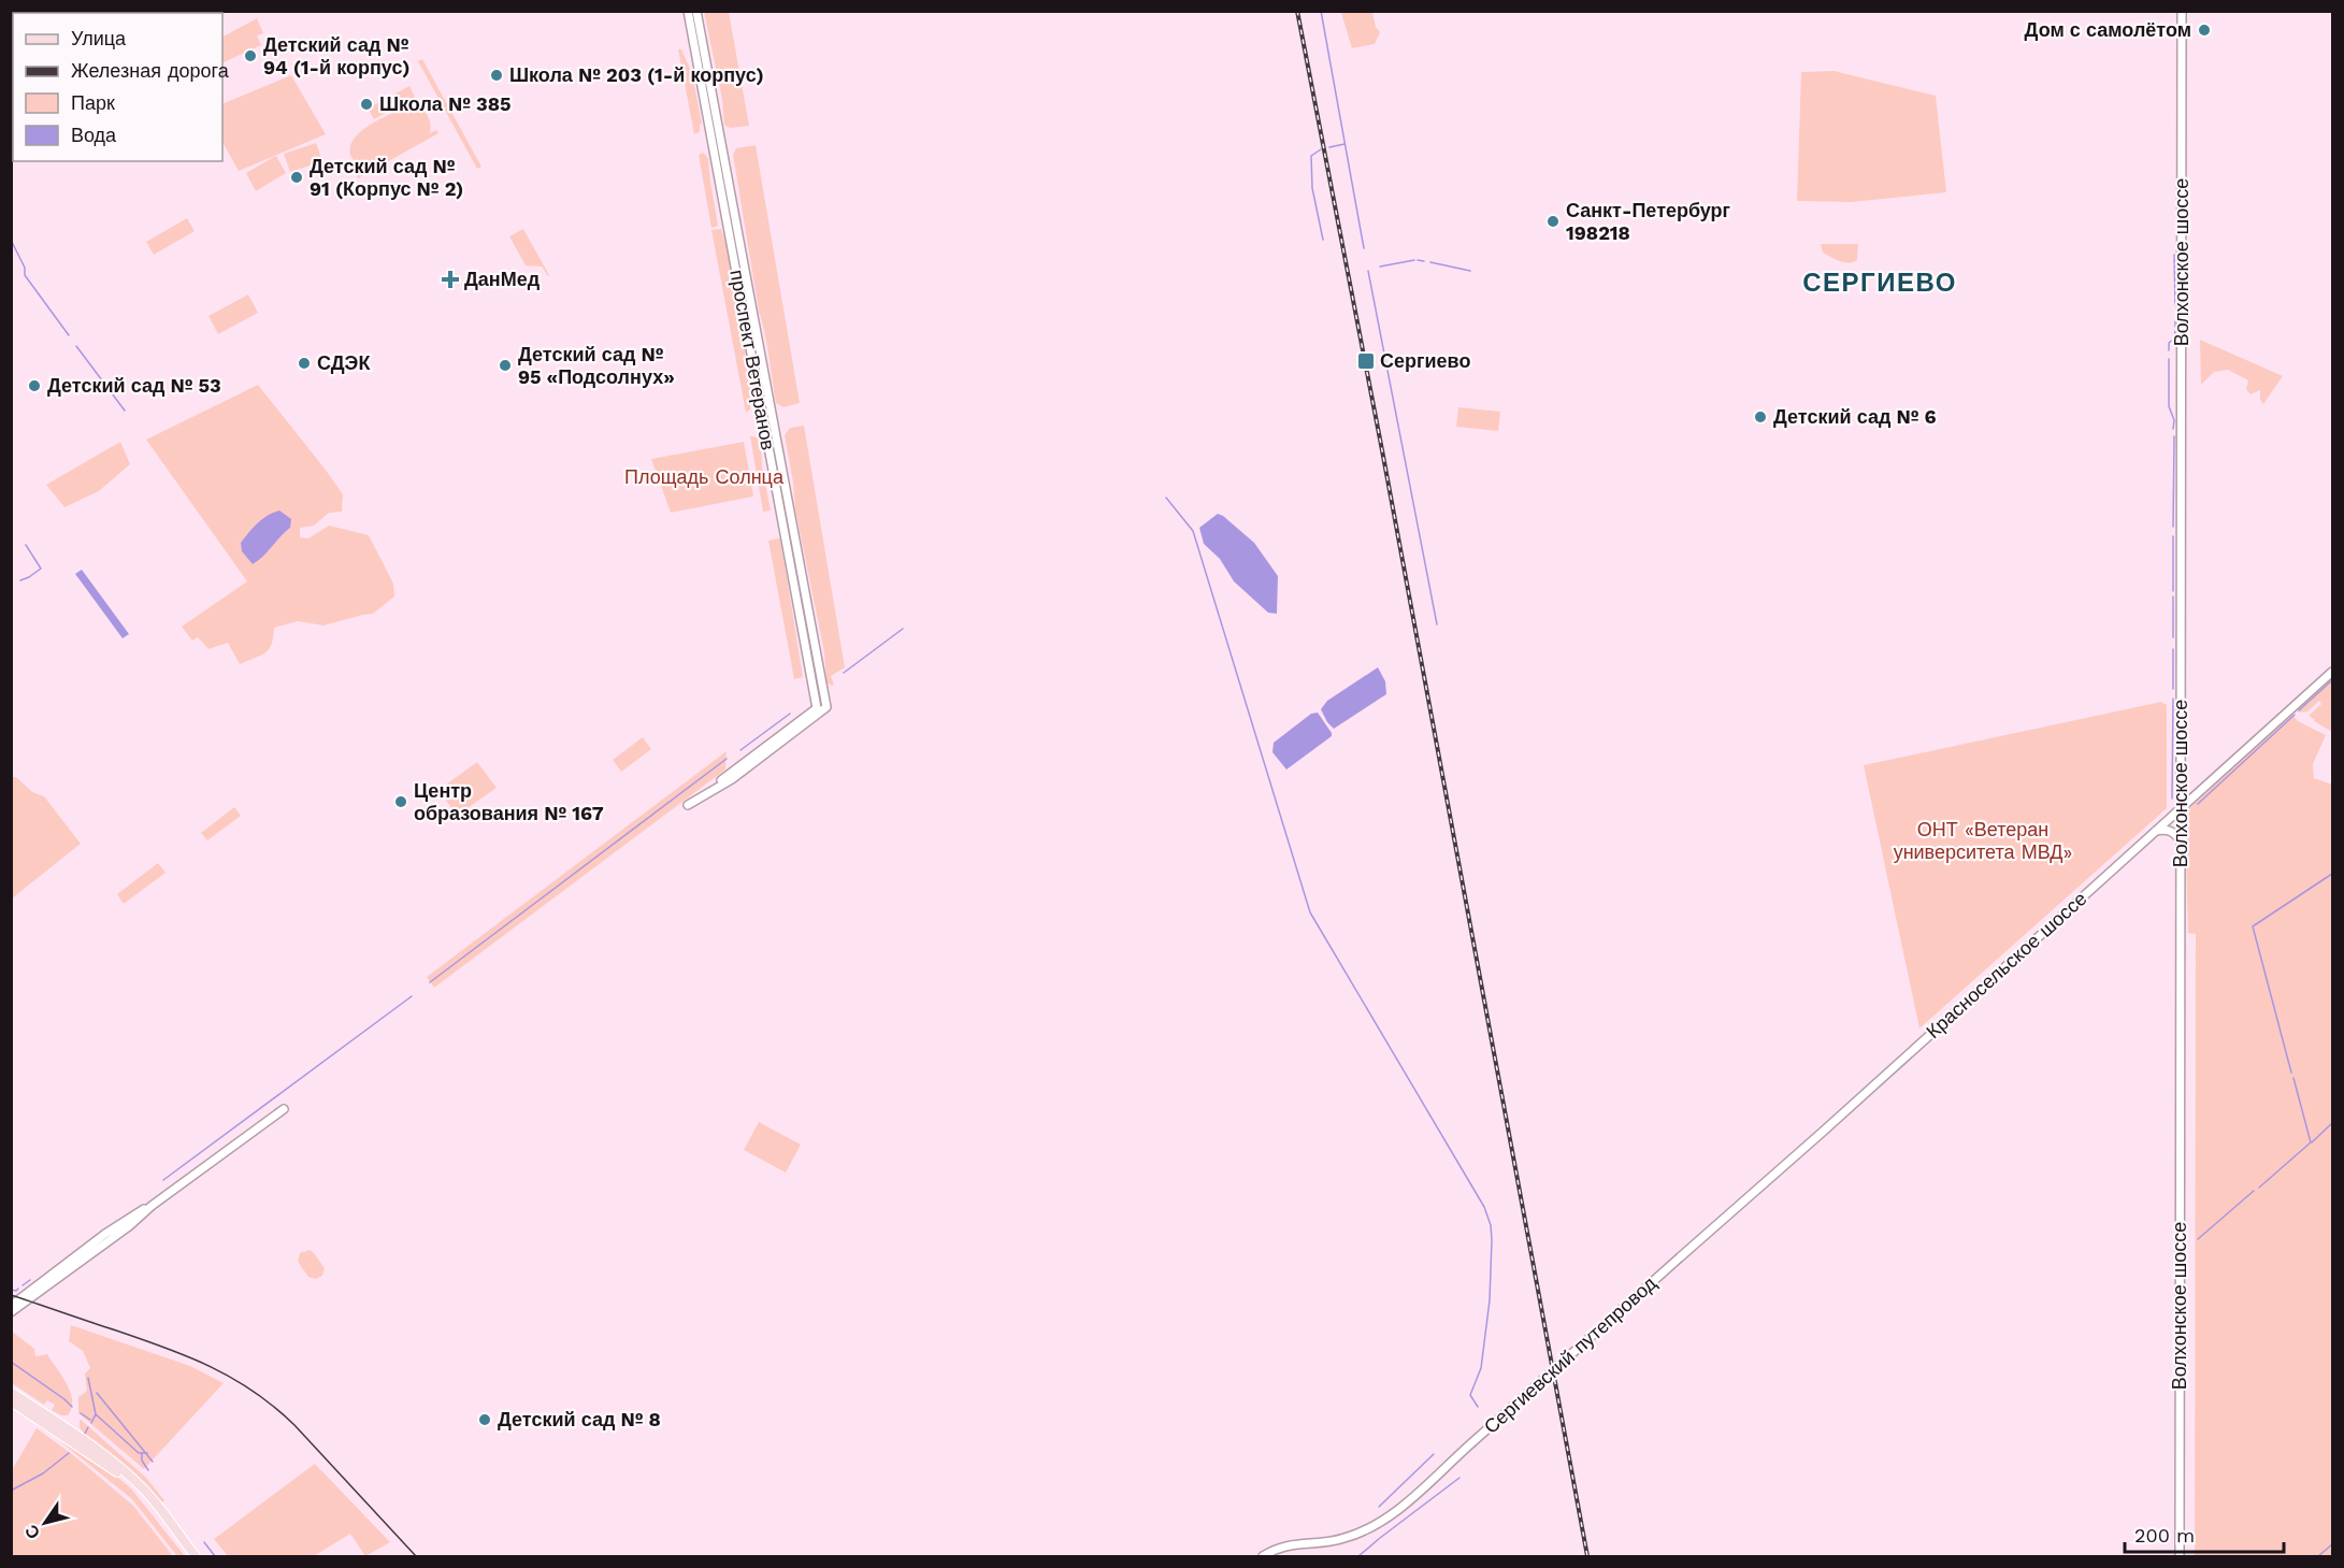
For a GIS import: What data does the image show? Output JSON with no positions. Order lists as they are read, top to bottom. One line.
{"streets":{"main road":["Волхонское шоссе","проспект Ветеранов","Красносельское шоссе","Сергиевский путепровод"]},"crossings":[["Волхонское шоссе","Красносельское шоссе"],["Красносельское шоссе","Сергиевский путепровод"]],"districts":["СЕРГИЕВО"],"parks":["Площадь Солнца","ОНТ «Ветеран университета МВД»"],"places":{"other":["Дом с самолётом","Детский сад № 94 (1-й корпус)","Школа № 203 (1-й корпус)","Школа № 385","Детский сад № 91 (Корпус № 2)","Санкт-Петербург 198218","СДЭК","Детский сад № 95 «Подсолнух»","Детский сад № 53","Детский сад № 6","Центр образования № 167","Детский сад № 8"],"health":["ДанМед"],"transit":["Сергиево"]},"legend":["Улица","Железная дорога","Парк","Вода"],"scale_bar":"200 m","north":"bottom left"}
